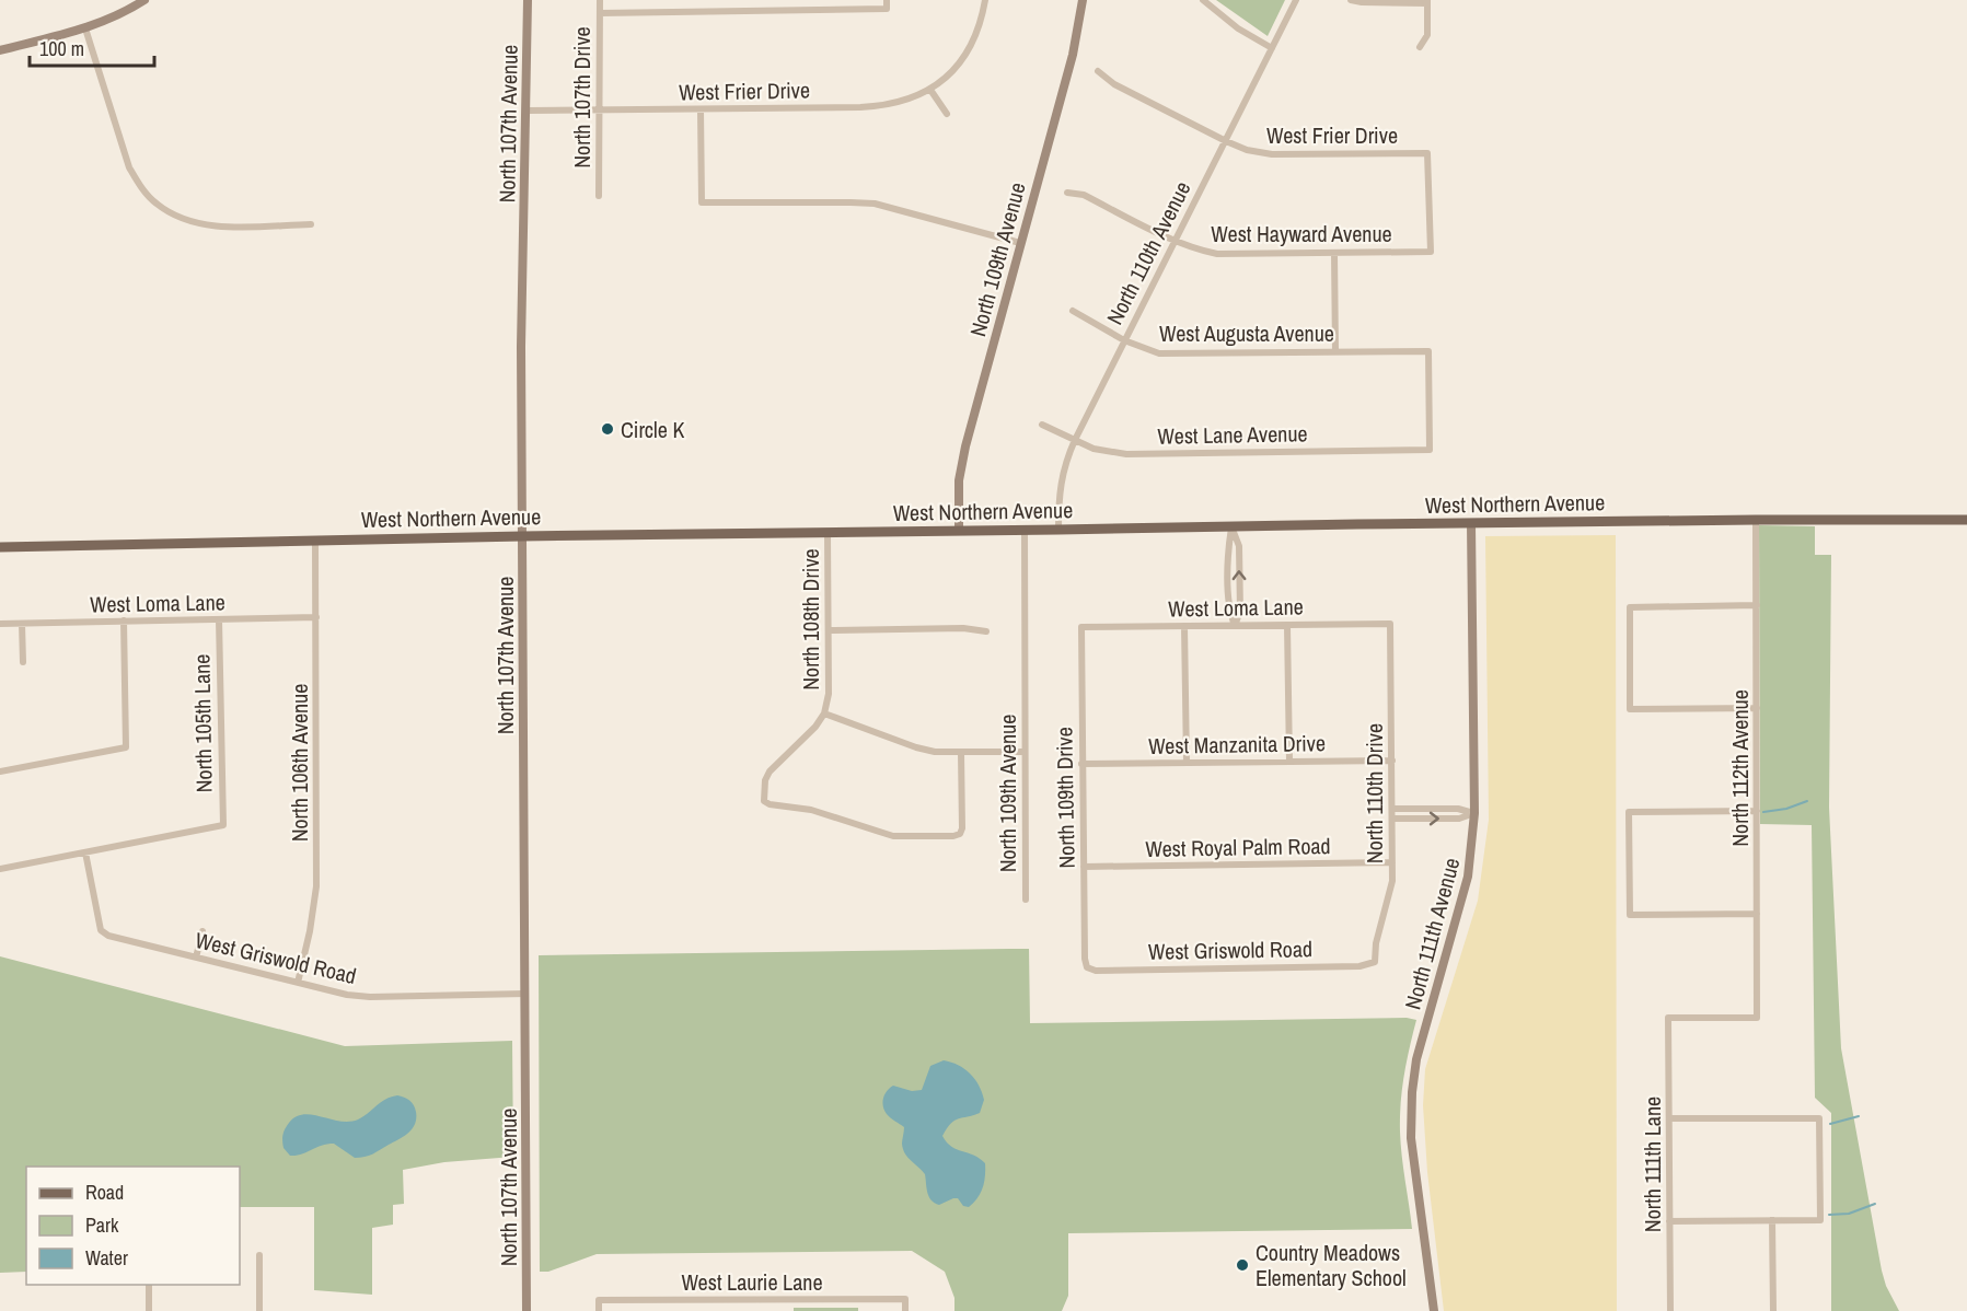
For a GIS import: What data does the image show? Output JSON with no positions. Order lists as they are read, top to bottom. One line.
{"streets":{"main road":["West Northern Avenue"],"street":["West Frier Drive","North 107th Drive","North 107th Avenue","West Hayward Avenue","North 110th Avenue","North 109th Avenue","West Augusta Avenue","West Lane Avenue","West Loma Lane","North 108th Drive","North 105th Lane","West Manzanita Drive","North 106th Avenue","North 112th Avenue","North 110th Drive","North 109th Drive","West Royal Palm Road","North 111th Avenue","West Griswold Road","North 111th Lane","West Laurie Lane"]},"crossings":[["West Frier Drive","North 107th Drive"],["West Frier Drive","North 107th Avenue"],["West Frier Drive","West Hayward Avenue"],["West Frier Drive","North 110th Avenue"],["North 107th Avenue","West Northern Avenue"],["North 107th Avenue","West Griswold Road"],["West Hayward Avenue","North 110th Avenue"],["North 110th Avenue","West Augusta Avenue"],["North 110th Avenue","West Lane Avenue"],["North 110th Avenue","West Northern Avenue"],["North 109th Avenue","West Northern Avenue"],["West Augusta Avenue","West Lane Avenue"],["West Northern Avenue","North 108th Drive"],["West Northern Avenue","North 106th Avenue"],["West Northern Avenue","North 112th Avenue"],["West Northern Avenue","North 111th Avenue"],["West Loma Lane","North 105th Lane"],["West Loma Lane","North 106th Avenue"],["West Loma Lane","North 110th Drive"],["West Loma Lane","North 109th Drive"],["North 105th Lane","West Griswold Road"],["West Manzanita Drive","North 110th Drive"],["West Manzanita Drive","North 109th Drive"],["North 106th Avenue","West Griswold Road"],["North 112th Avenue","North 111th Lane"],["North 110th Drive","West Royal Palm Road"],["North 110th Drive","West Griswold Road"],["North 109th Drive","West Royal Palm Road"],["North 109th Drive","West Griswold Road"]],"places":["Circle K","Country Meadows Elementary School"],"legend":["Road","Park","Water"],"scale_bar":"100 m"}
